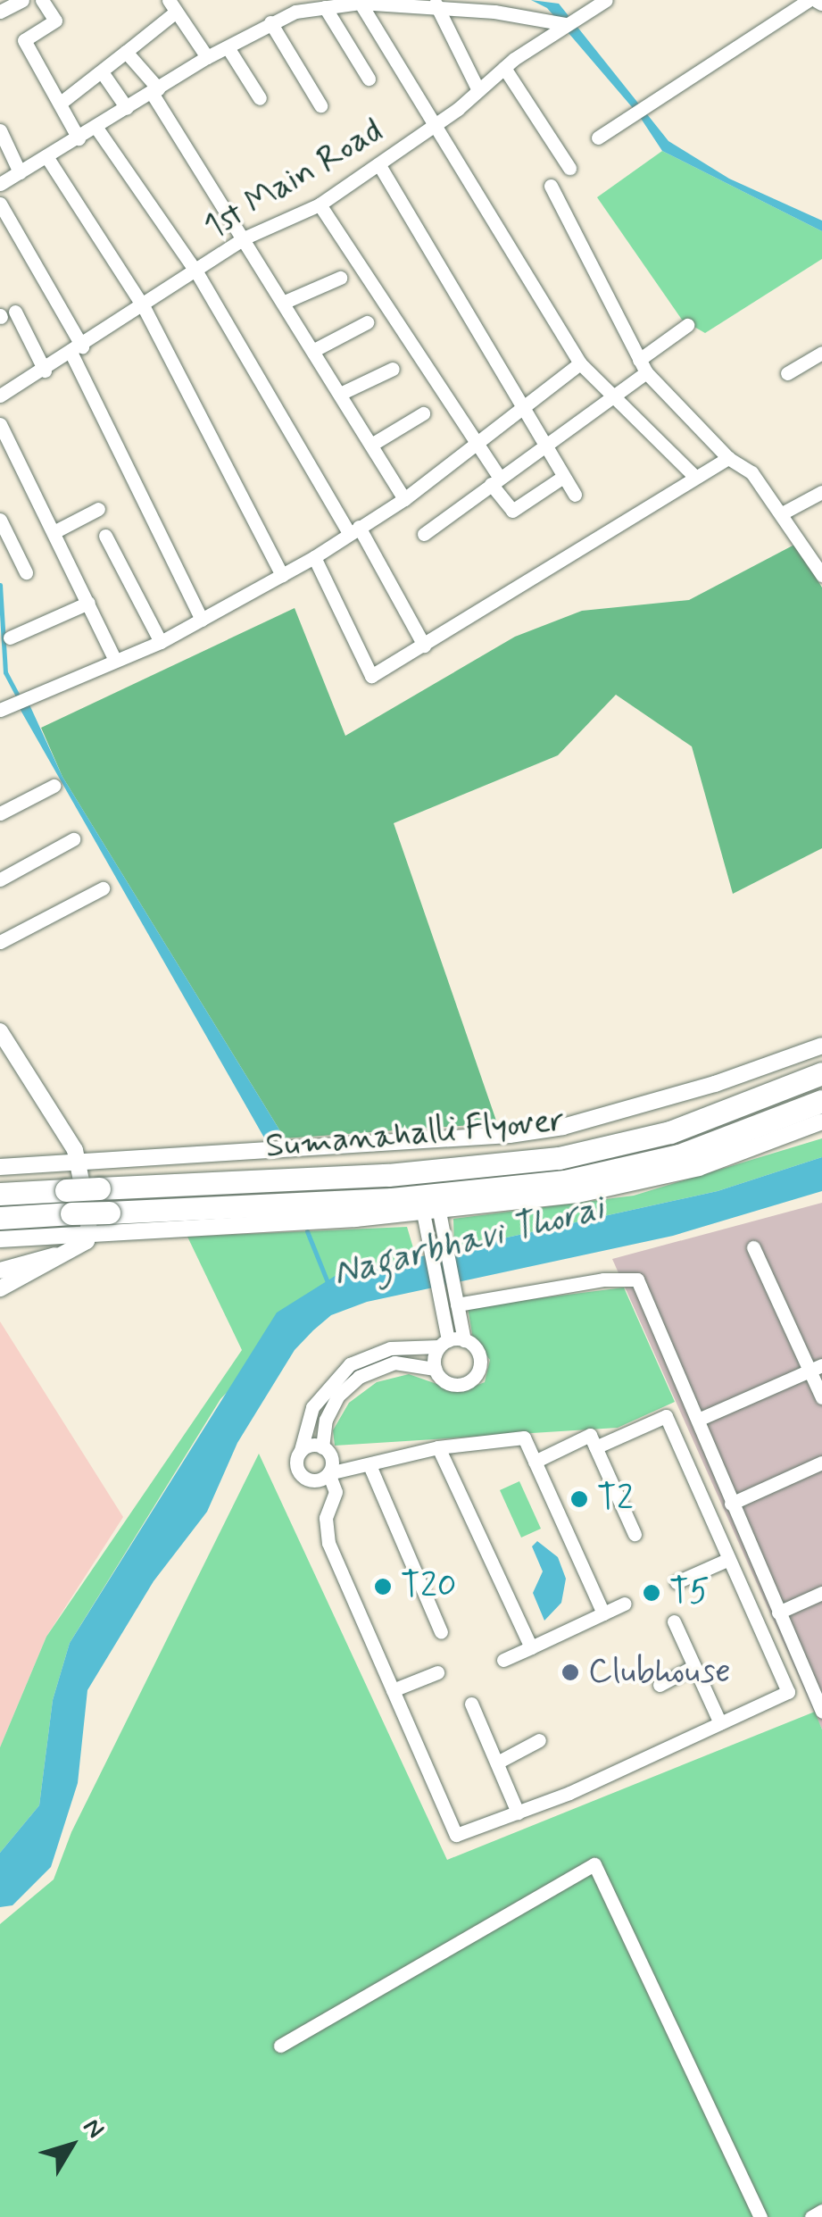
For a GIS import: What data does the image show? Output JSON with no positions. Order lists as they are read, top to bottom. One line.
{"streets":{"highway":["Sumanahalli Flyover"],"street":["1st Main Road"]},"water":["Nagarbhavi Thorai"],"places":["T2","T20","T5","Clubhouse"],"north":"top right"}
